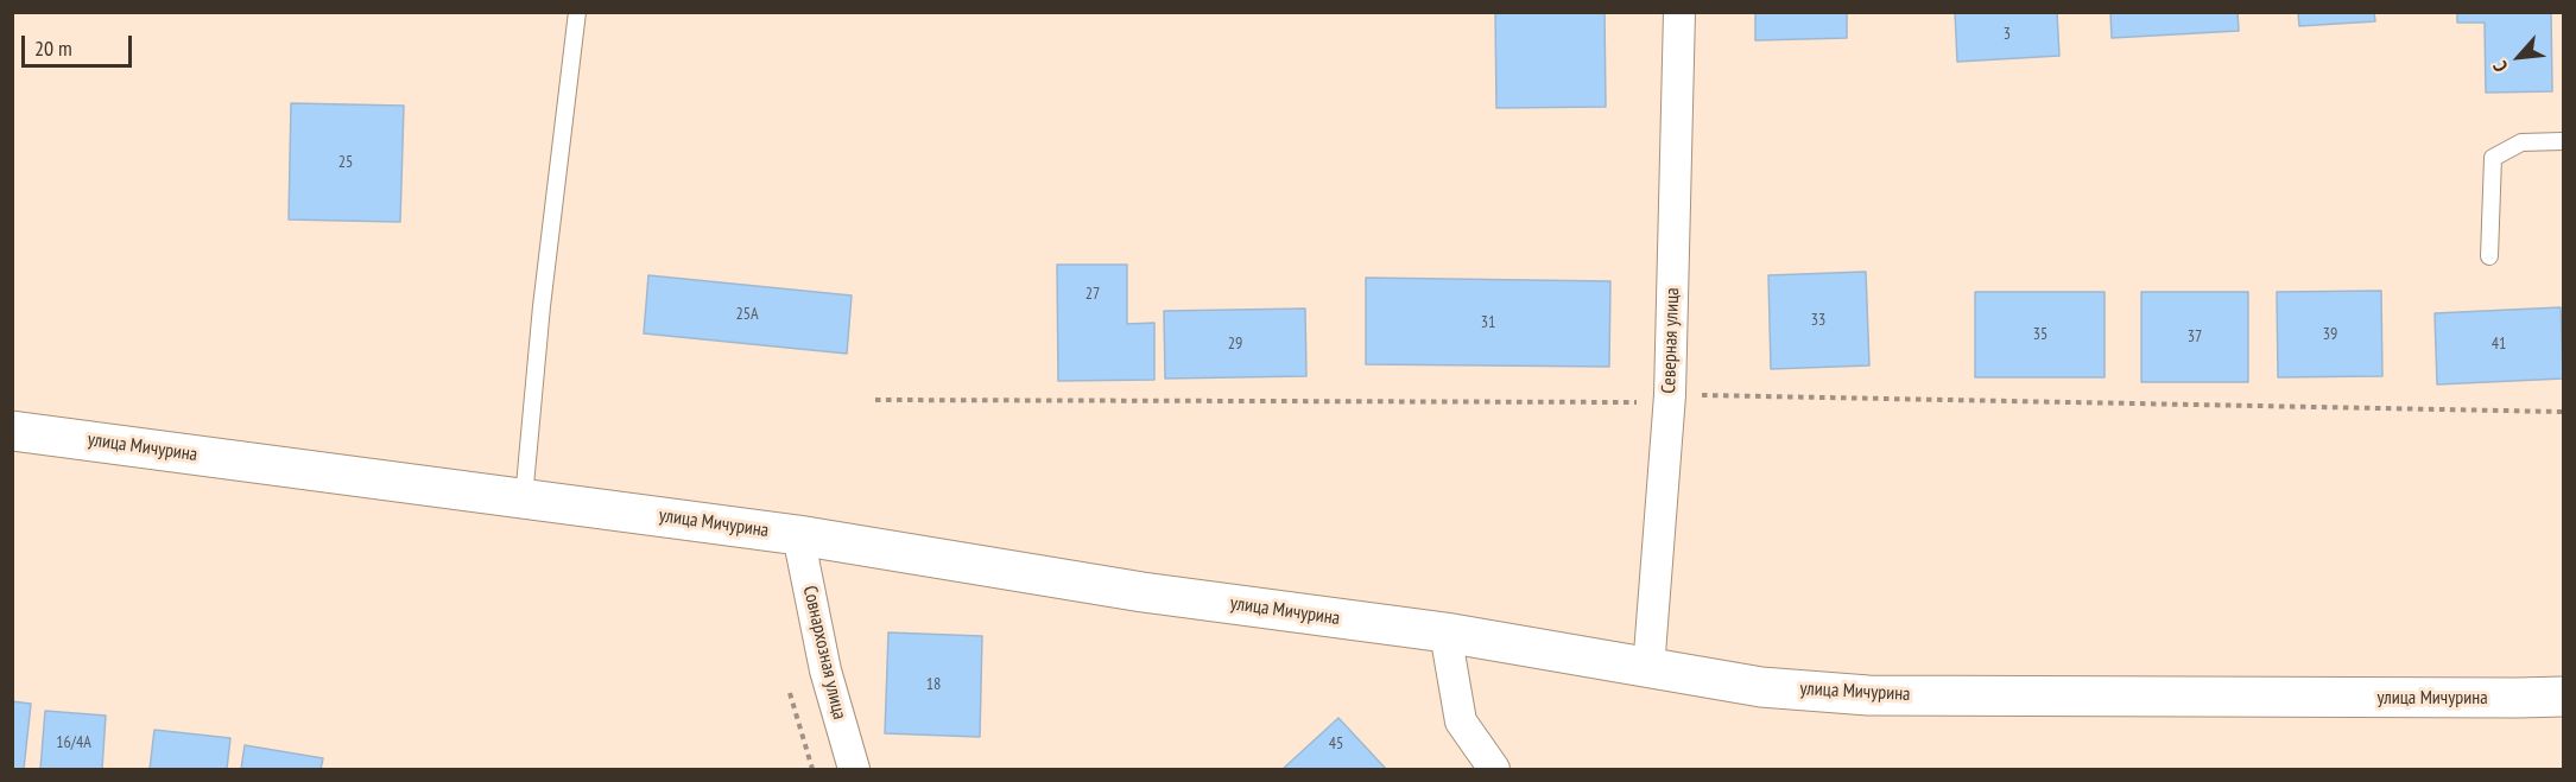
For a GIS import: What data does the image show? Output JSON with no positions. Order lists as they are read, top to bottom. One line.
{"streets":{"main road":["улица Мичурина"],"street":["Северная улица","Совнархозная улица"]},"crossings":[["Северная улица","улица Мичурина"],["улица Мичурина","Совнархозная улица"]],"house_numbers":["3","25","27","25А","33","31","35","39","37","29","41","18","16/4А","45"],"scale_bar":"20 m","north":"bottom left"}
